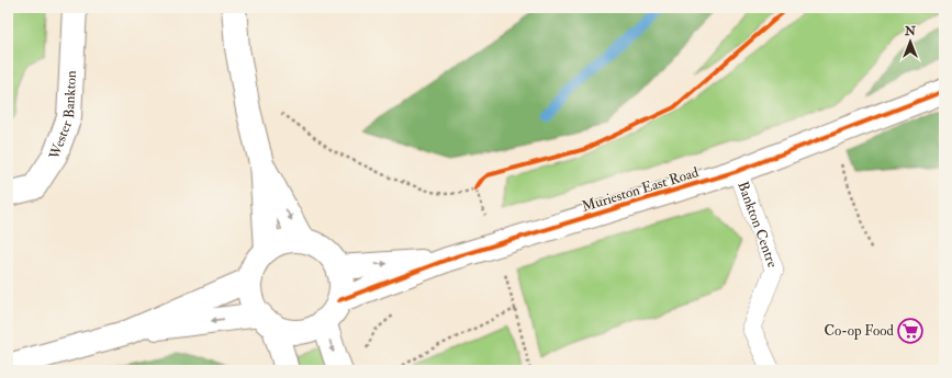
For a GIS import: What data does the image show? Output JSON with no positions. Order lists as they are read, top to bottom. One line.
{"streets":{"street":["Wester Bankton","Murieston East Road"],"lane":["Bankton Centre"]},"crossings":[["Murieston East Road","Bankton Centre"]],"places":{"supermarket":["Co-op Food"]},"north":"top"}
